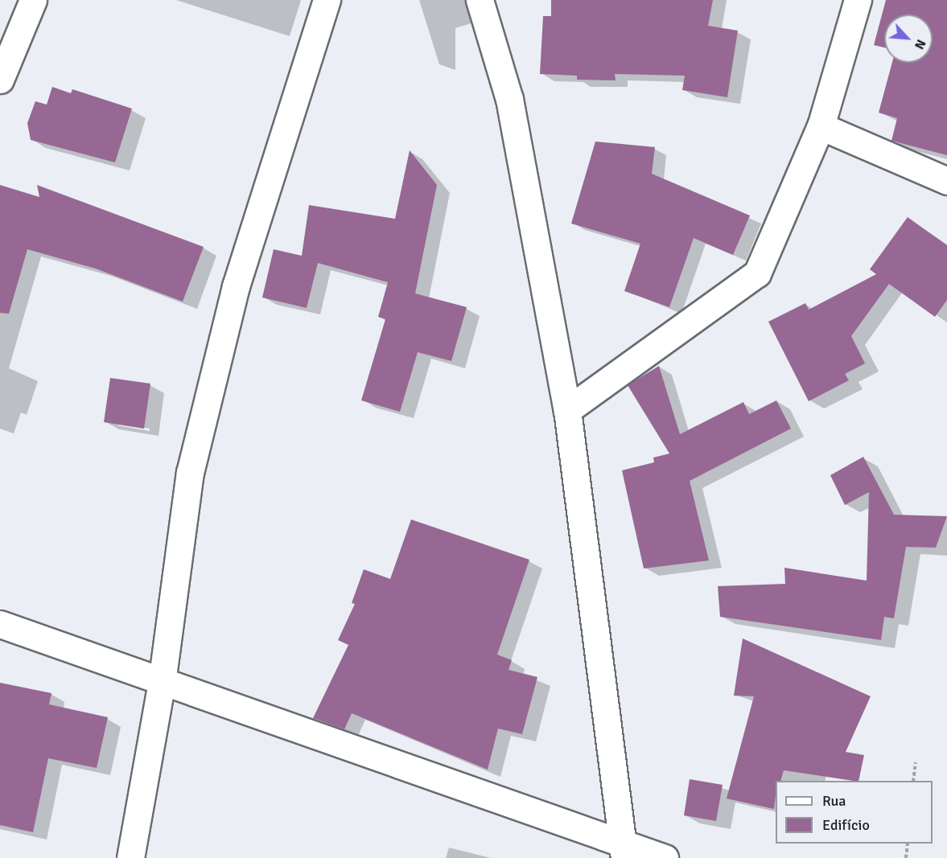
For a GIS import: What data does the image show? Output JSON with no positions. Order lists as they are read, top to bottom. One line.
{"legend":["Rua","Edifício"],"north":"bottom right"}
